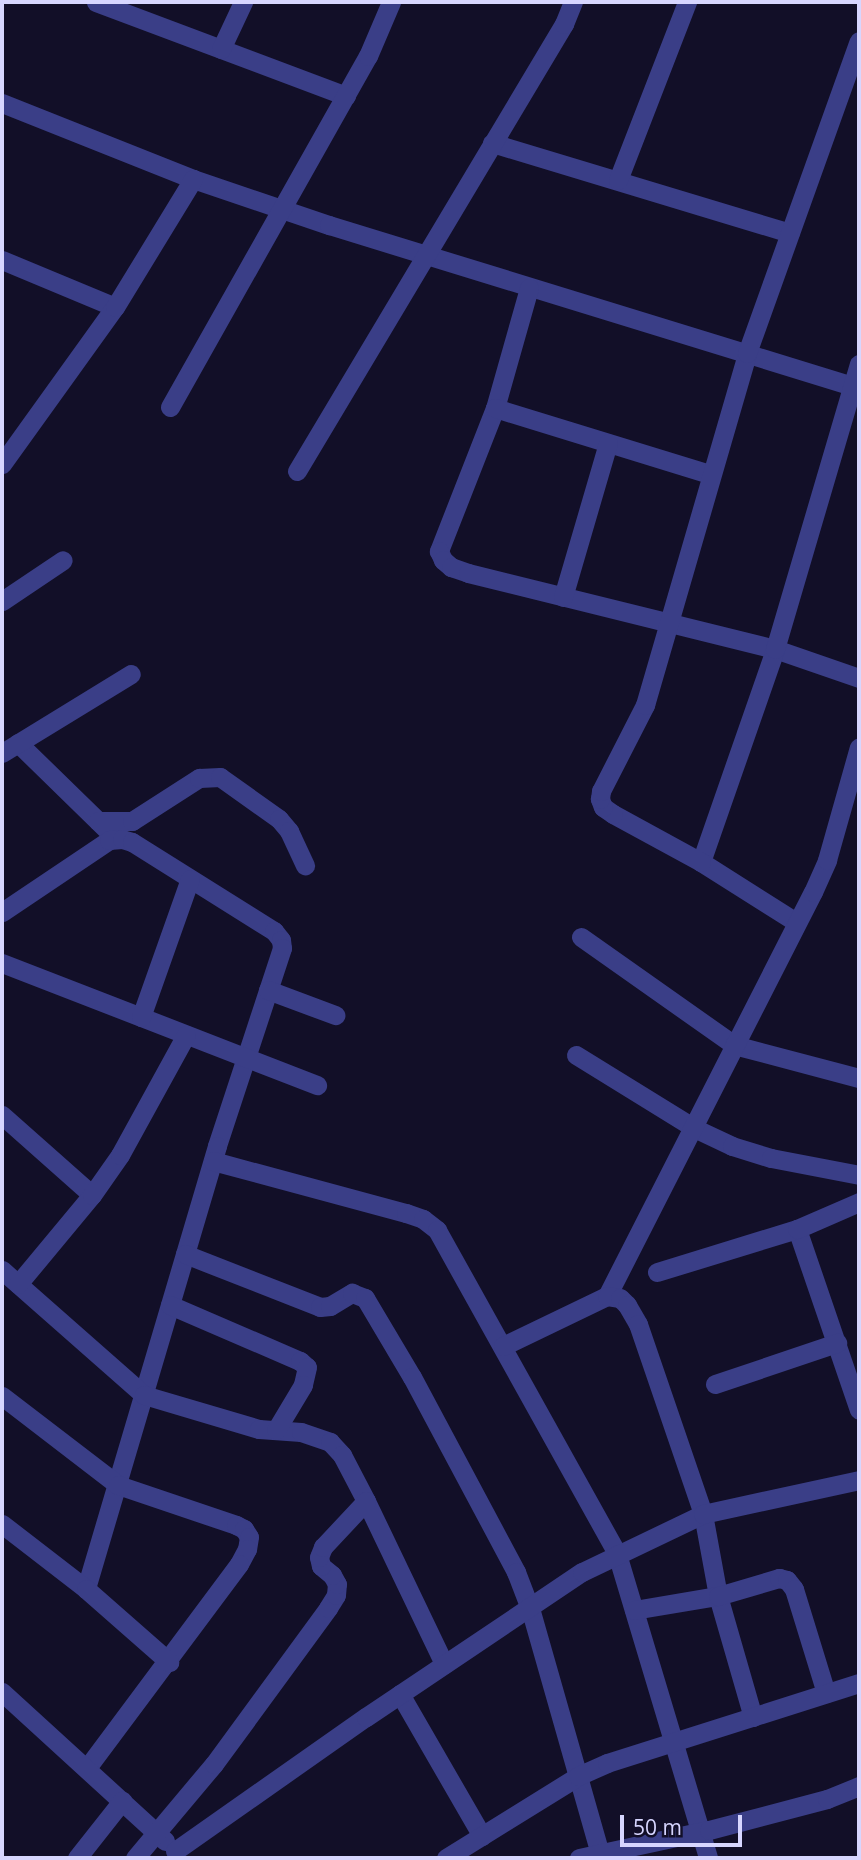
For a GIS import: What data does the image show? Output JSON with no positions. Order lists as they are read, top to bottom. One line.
{"scale_bar":"50 m"}
